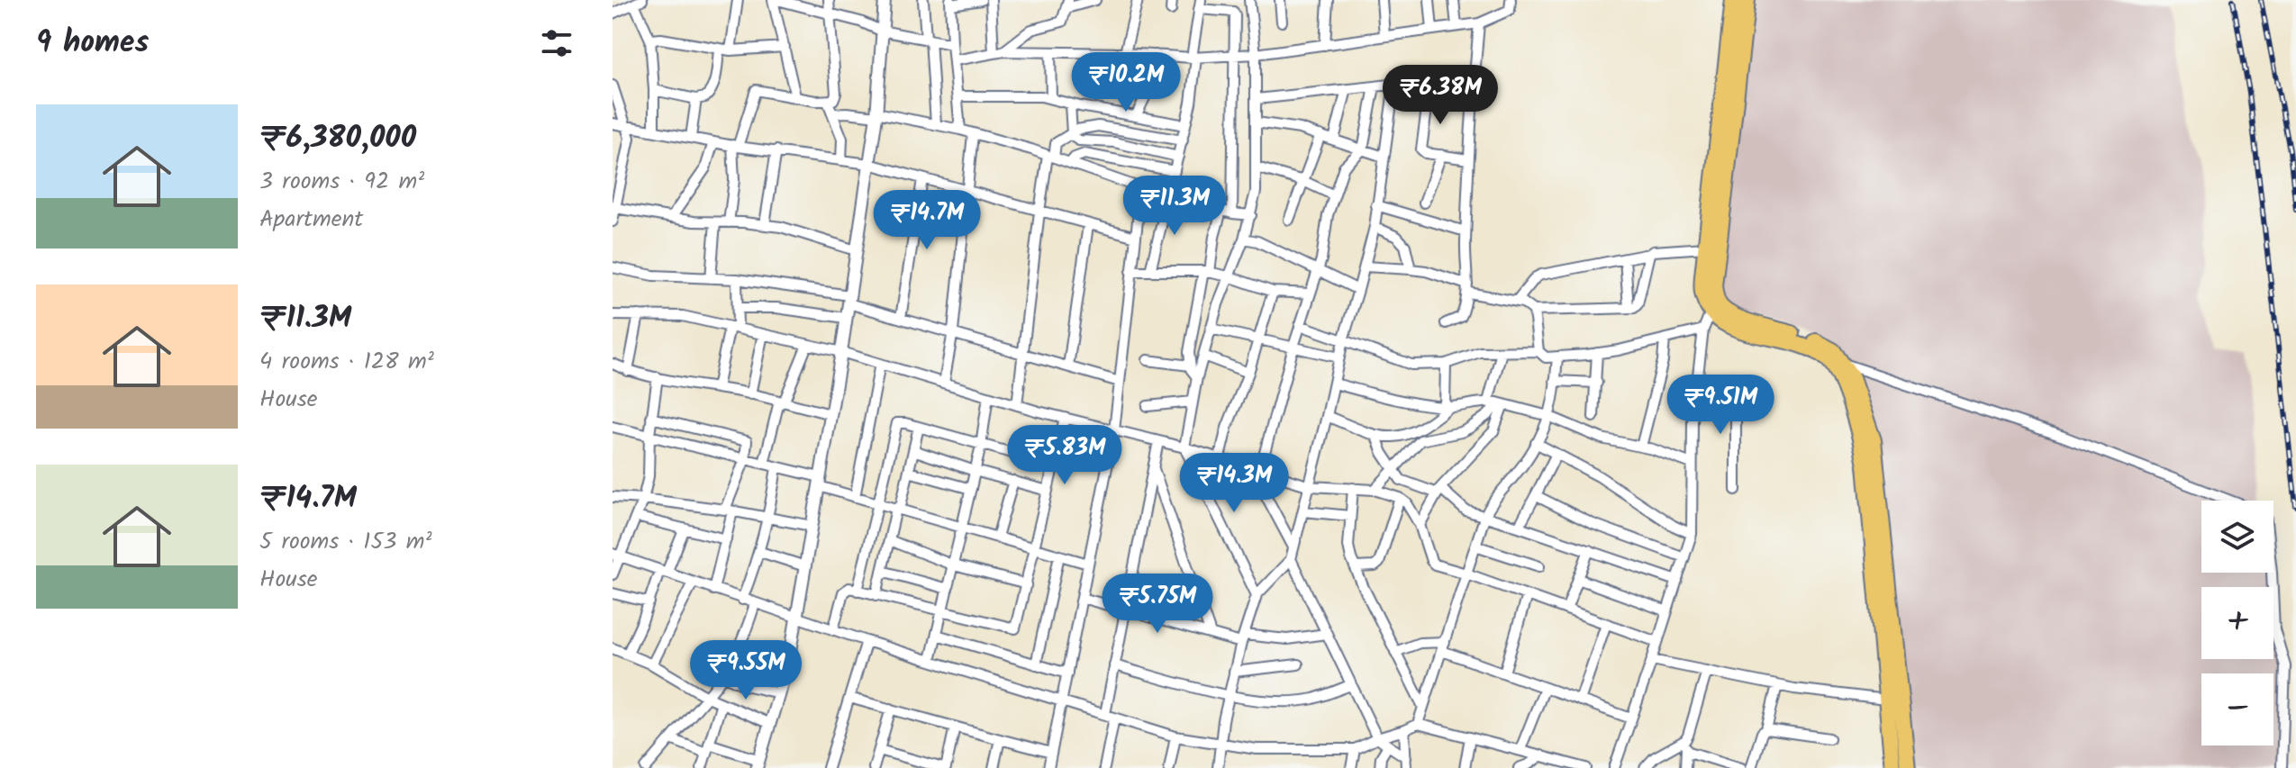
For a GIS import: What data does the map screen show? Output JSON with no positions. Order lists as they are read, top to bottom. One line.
{"page":{"heading":"9 homes","price":["₹10.2M","₹6.38M","₹11.3M","₹14.7M","₹9.51M","₹5.83M","₹14.3M","₹5.75M","₹9.55M"],"list":[{"name":"₹6,380,000","note":"3 rooms · 92 m² · Apartment"},{"name":"₹11.3M","note":"4 rooms · 128 m² · House"},{"name":"₹14.7M","note":"5 rooms · 153 m² · House"}],"map_buttons":["+","−"]}}
